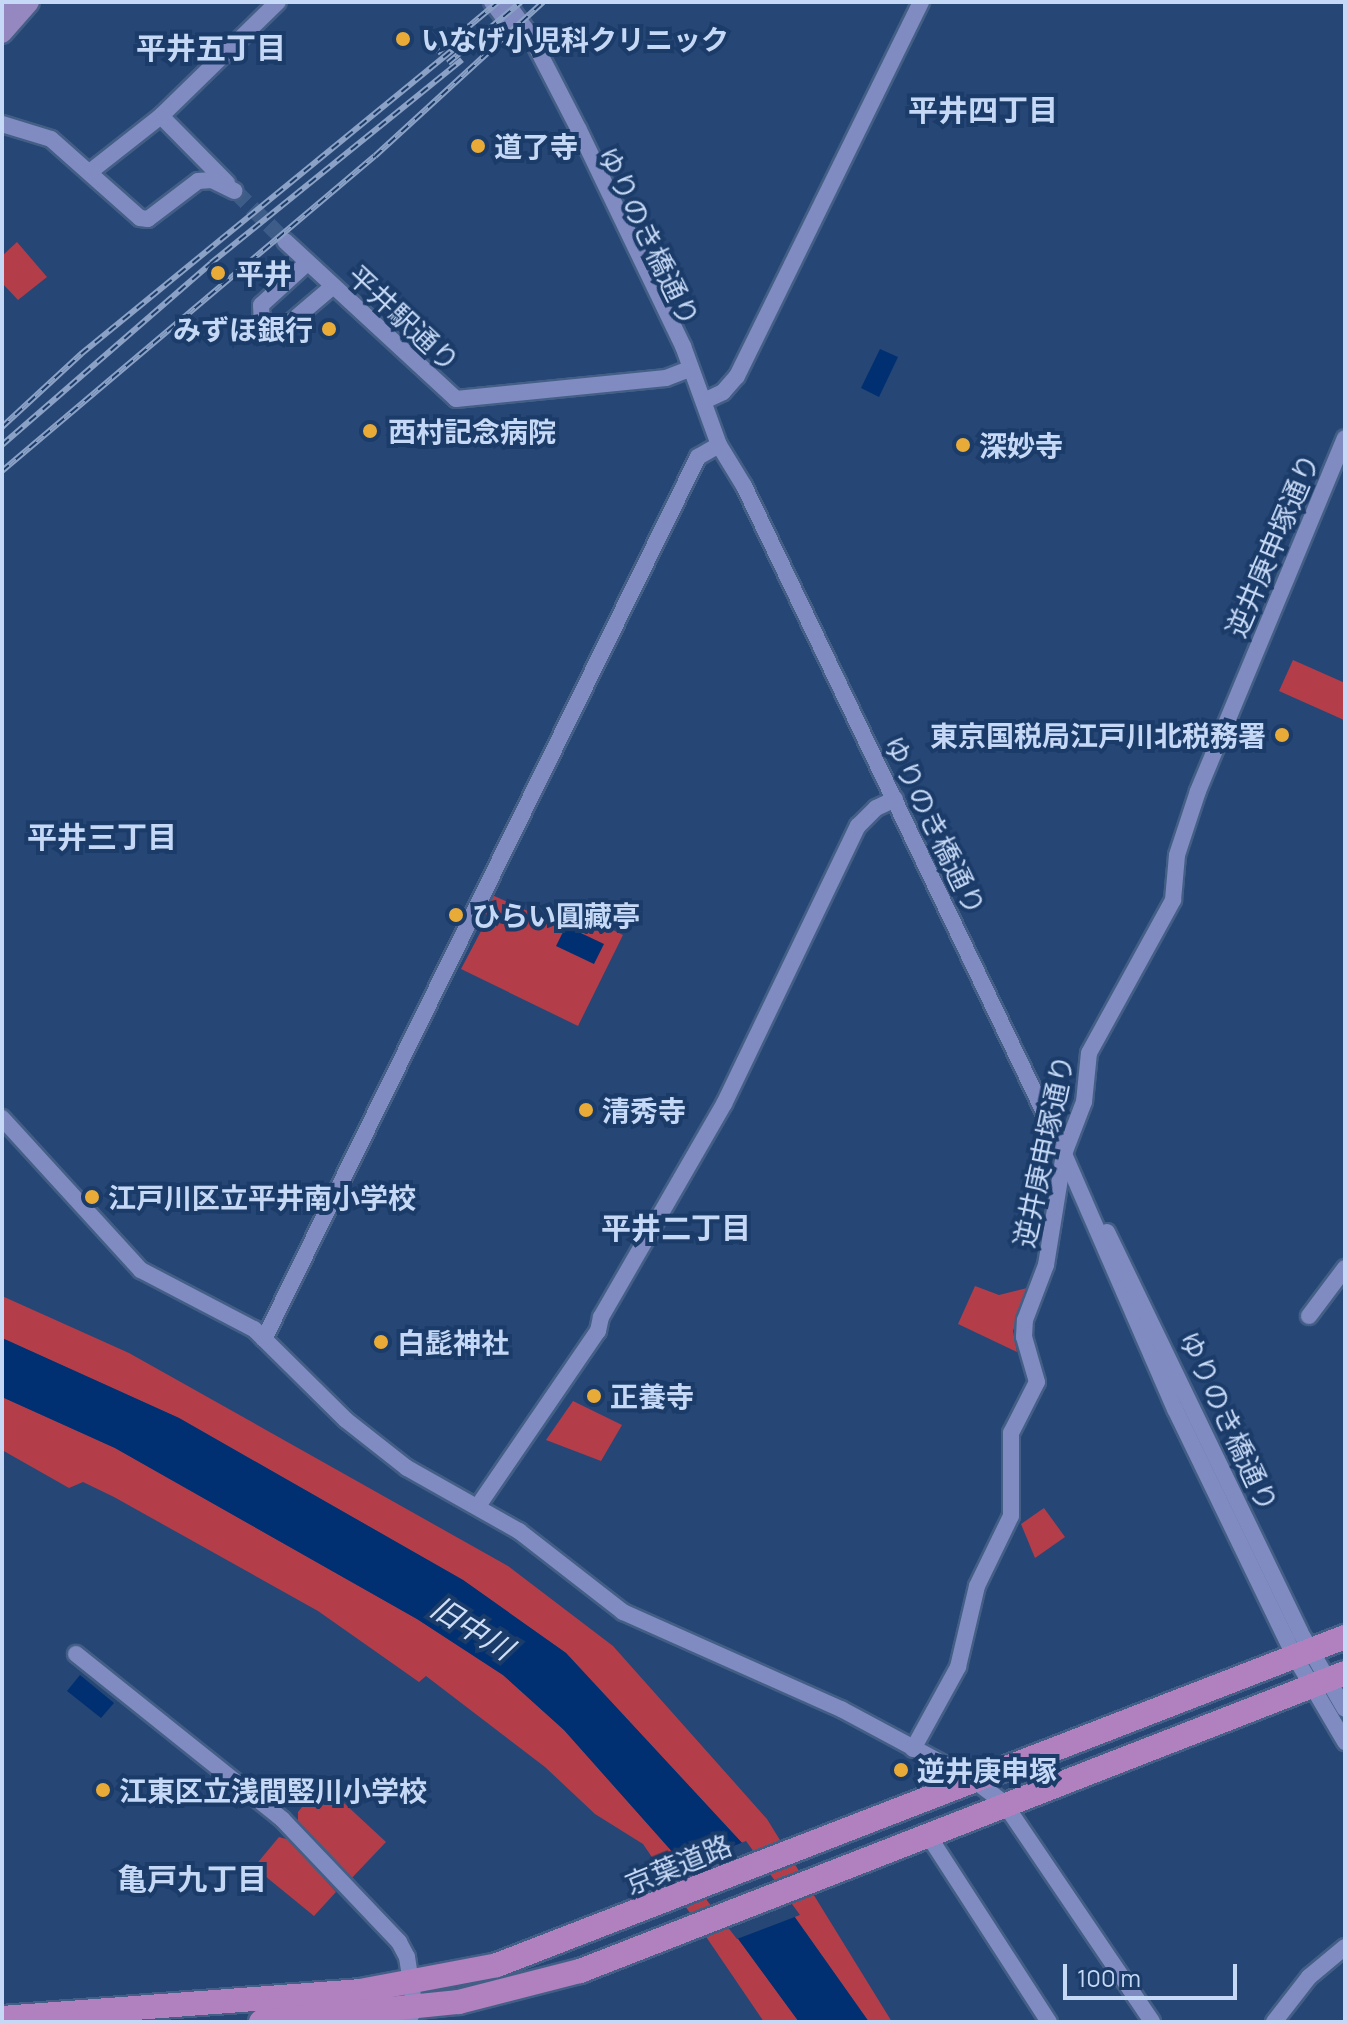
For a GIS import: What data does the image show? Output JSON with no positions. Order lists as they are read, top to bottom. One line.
{"streets":{"highway":["京葉道路"],"street":["ゆりのき橋通り","平井駅通り","逆井庚申塚通り"]},"crossings":[["ゆりのき橋通り","平井駅通り"],["ゆりのき橋通り","逆井庚申塚通り"],["ゆりのき橋通り","京葉道路"]],"districts":["平井五丁目","平井四丁目","平井三丁目","平井二丁目","亀戸九丁目"],"water":["旧中川"],"places":["いなげ小児科クリニック","道了寺","平井","みずほ銀行","西村記念病院","深妙寺","東京国税局江戸川北税務署","ひらい圓藏亭","清秀寺","江戸川区立平井南小学校","白髭神社","正養寺","逆井庚申塚","江東区立浅間竪川小学校"],"scale_bar":"100 m"}
